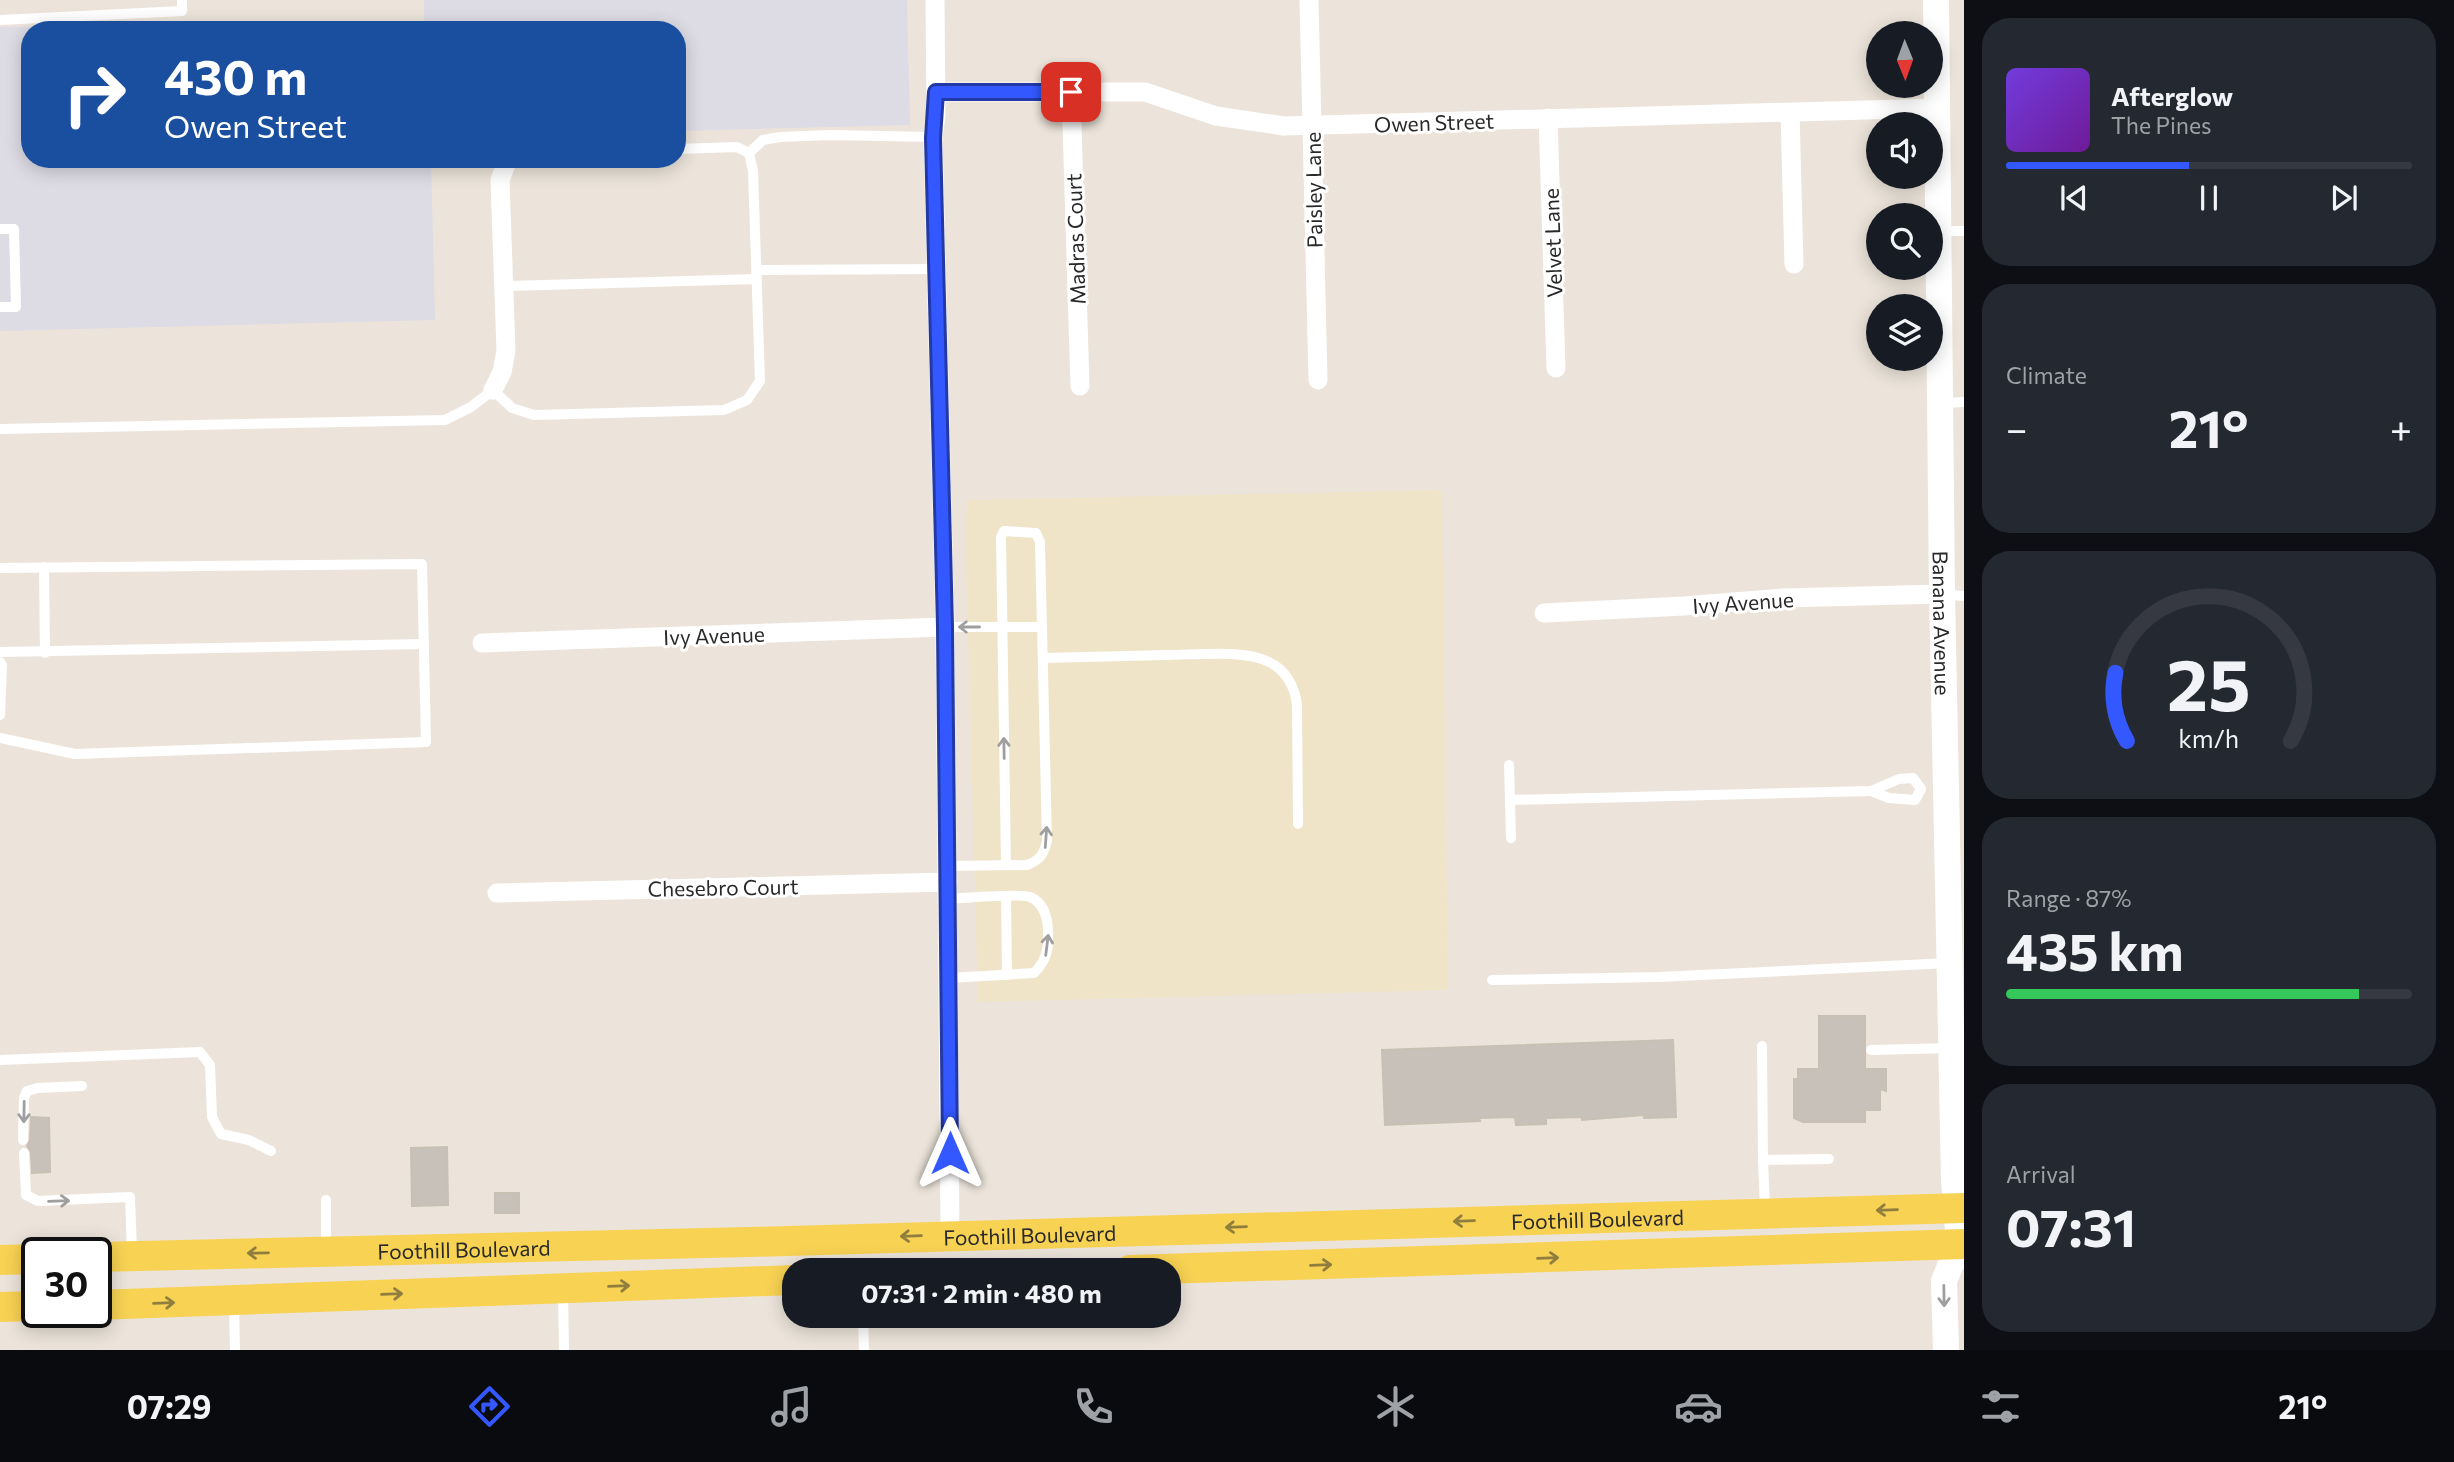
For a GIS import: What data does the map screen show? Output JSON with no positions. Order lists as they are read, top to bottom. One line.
{"streets":{"main road":["Foothill Boulevard"],"street":["Owen Street","Paisley Lane","Madras Court","Velvet Lane","Ivy Avenue","Banana Avenue","Chesebro Court"]},"crossings":[["Owen Street","Paisley Lane"],["Owen Street","Madras Court"],["Owen Street","Velvet Lane"],["Owen Street","Banana Avenue"],["Ivy Avenue","Banana Avenue"],["Banana Avenue","Foothill Boulevard"]],"north":"bottom","page":{"turn":["430 m","Owen Street"],"song":["Afterglow","The Pines"],"tile":["Climate",["Range · 87%","435 km"],["Arrival","07:31"]],"heat":["−","21°","+"],"limit":"30","trip":"07:31 · 2 min · 480 m","tabs":["07:29","21°"],"gauge":["25","km/h"]}}
